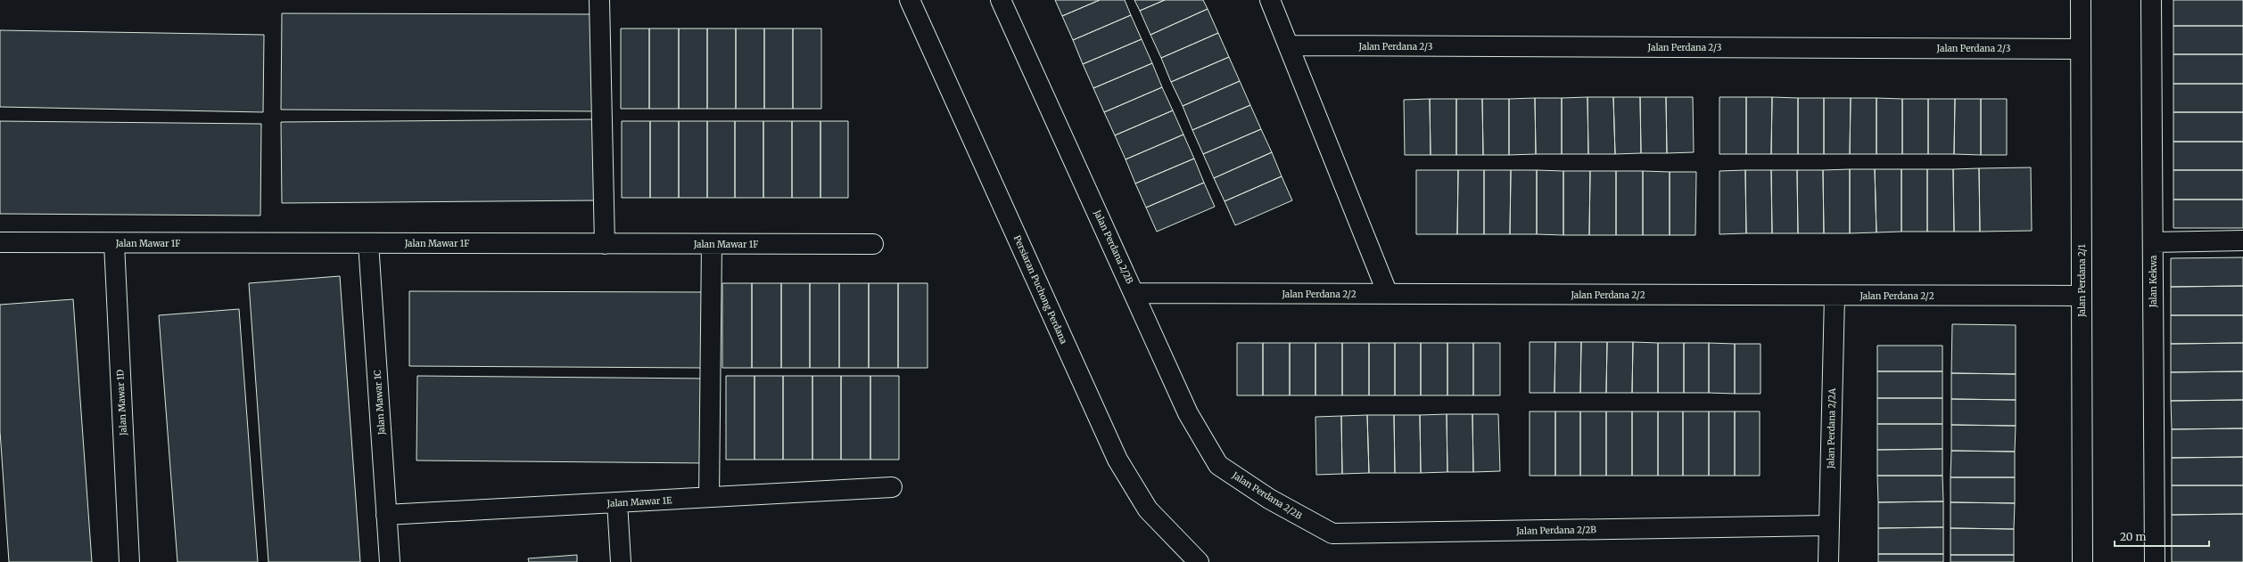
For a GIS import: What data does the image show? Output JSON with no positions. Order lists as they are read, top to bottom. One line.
{"streets":{"street":["Jalan Perdana 2/3","Jalan Mawar 1F","Jalan Perdana 2/2B","Jalan Perdana 2/1","Jalan Kekwa","Persiaran Puchong Perdana","Jalan Perdana 2/2","Jalan Mawar 1D","Jalan Mawar 1C","Jalan Perdana 2/2A","Jalan Mawar 1E"]},"crossings":[["Jalan Perdana 2/3","Jalan Perdana 2/1"],["Jalan Mawar 1F","Jalan Mawar 1D"],["Jalan Mawar 1F","Jalan Mawar 1C"],["Jalan Perdana 2/2B","Jalan Perdana 2/2"],["Jalan Perdana 2/2B","Jalan Perdana 2/2A"],["Jalan Perdana 2/1","Jalan Perdana 2/2"],["Jalan Perdana 2/2","Jalan Perdana 2/2A"],["Jalan Mawar 1C","Jalan Mawar 1E"]],"scale_bar":"20 m"}
